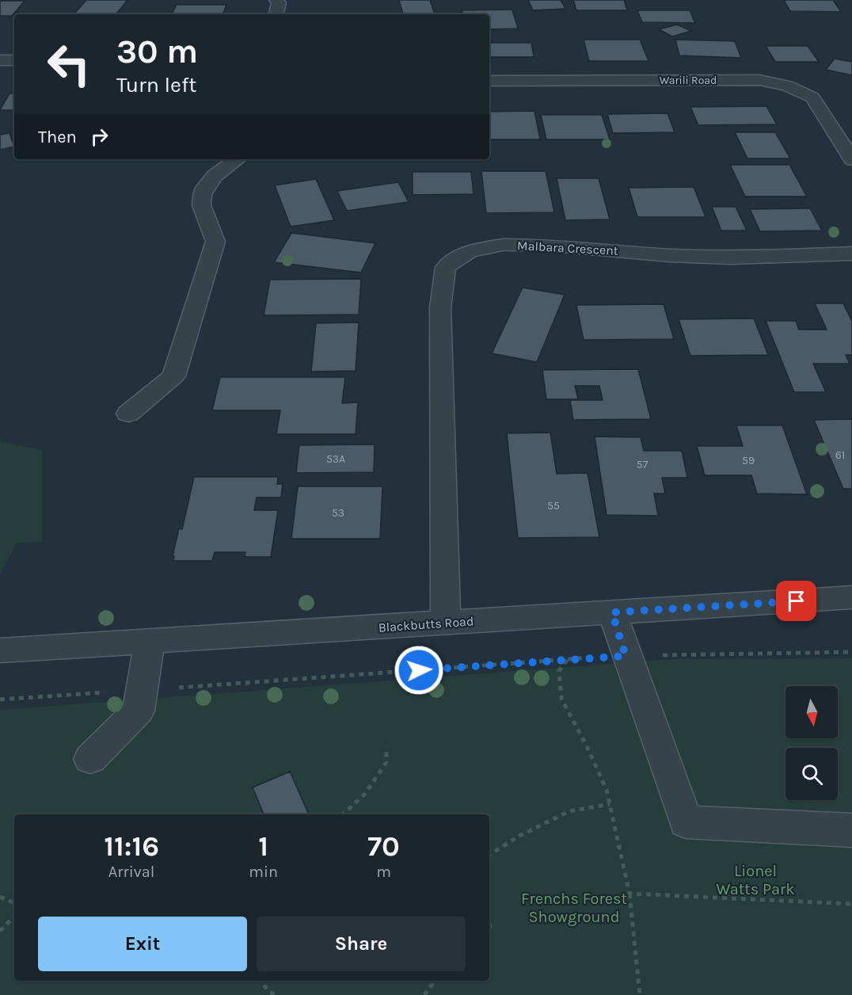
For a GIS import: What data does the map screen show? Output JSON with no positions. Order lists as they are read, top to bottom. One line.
{"streets":{"street":["Warili Road","Malbara Crescent","Blackbutts Road"]},"crossings":[["Malbara Crescent","Blackbutts Road"]],"parks":["Lionel Watts Park","Frenchs Forest Showground"],"house_numbers":["61","53A","59","57","55","53"],"north":"bottom","page":{"turn":["30 m","Turn left"],"then":"Then","eta":["11:16","Arrival","1","min","70","m"],"buttons":["Exit","Share"]}}
